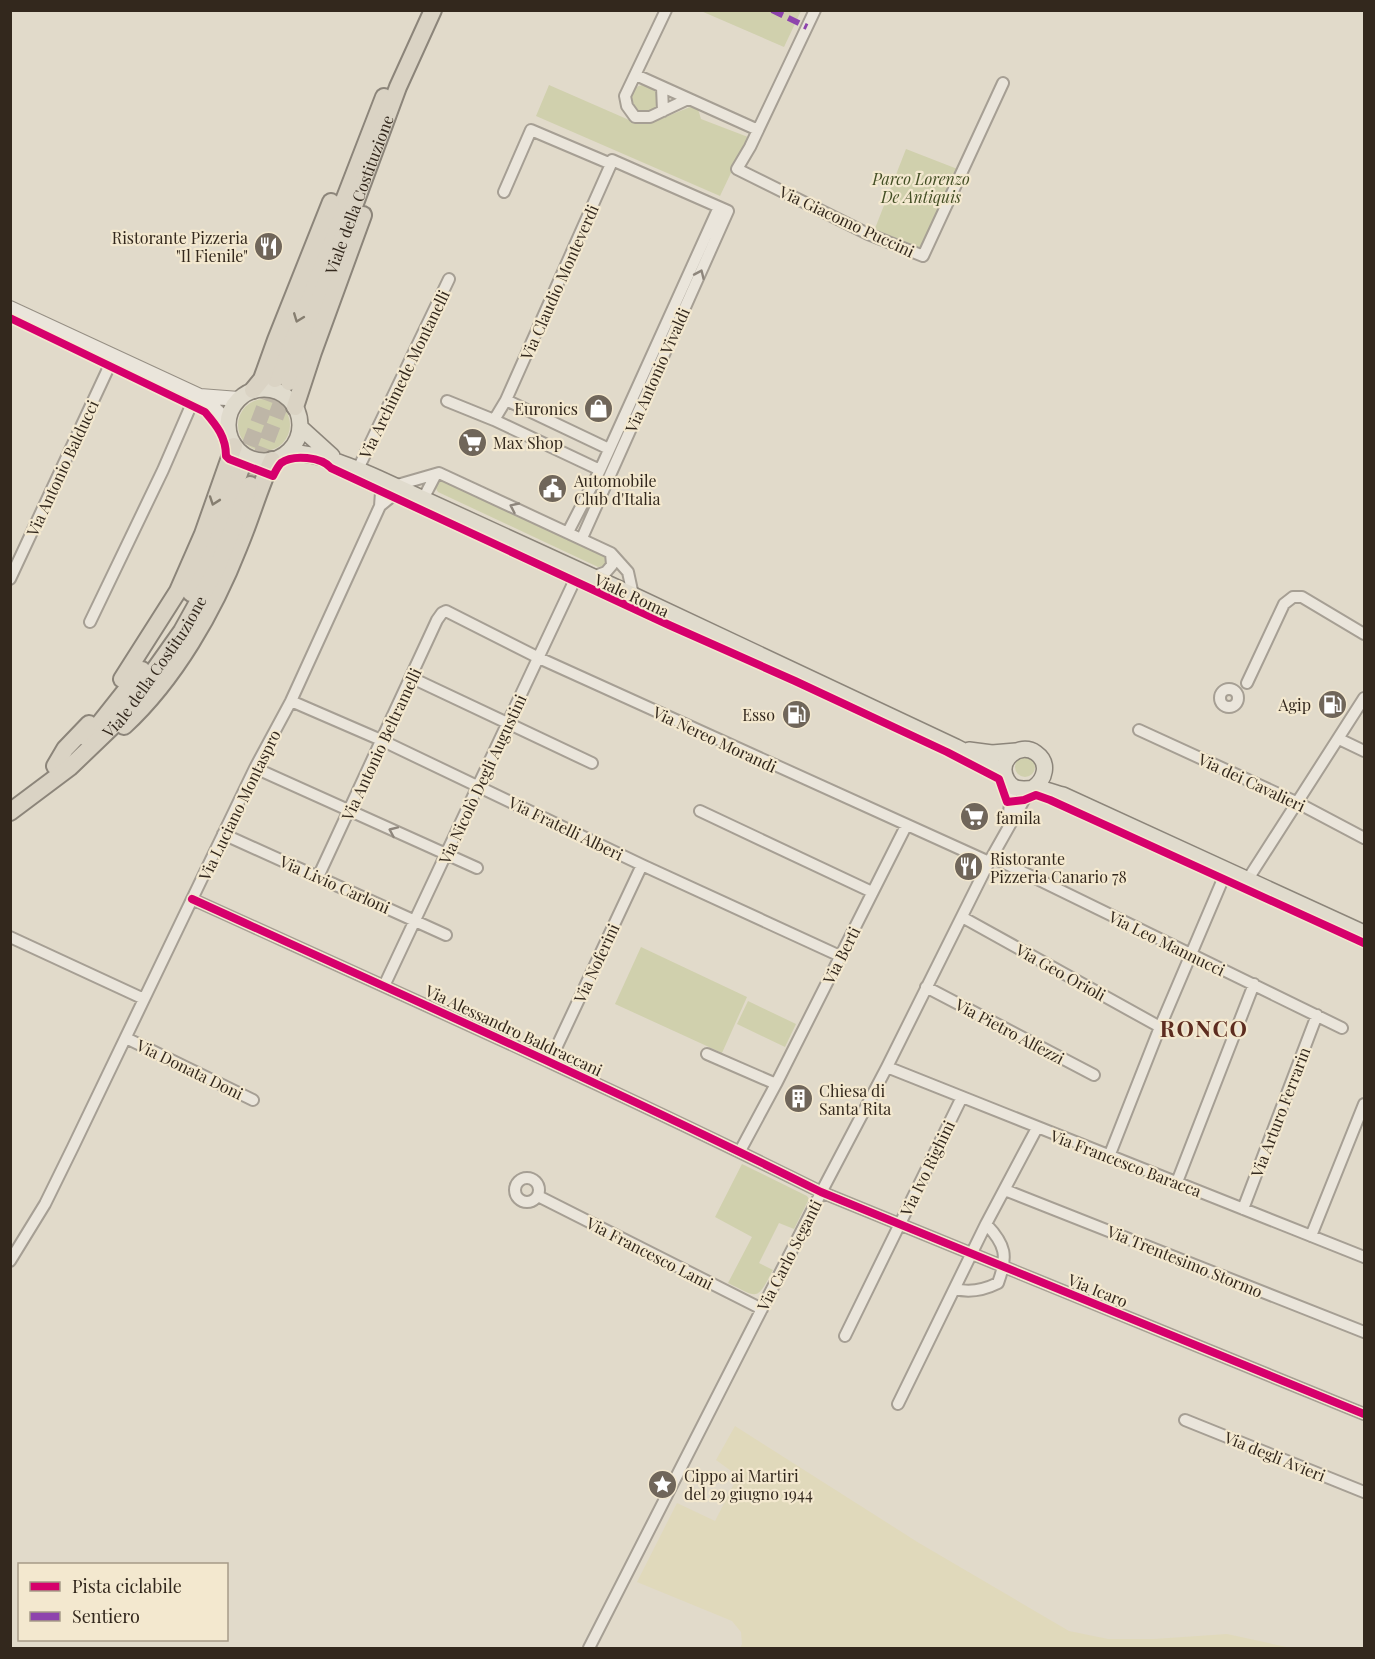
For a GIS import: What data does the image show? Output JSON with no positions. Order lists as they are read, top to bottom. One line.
{"streets":{"highway":["Viale della Costituzione"],"main road":["Viale Roma"],"street":["Via Giacomo Puccini","Via Claudio Monteverdi","Via Antonio Vivaldi","Via Archimede Montanelli","Via Antonio Balducci","Via Nereo Morandi","Via Antonio Beltramelli","Via Nicolò Degli Augustini","Via dei Cavalieri","Via Luciano Montaspro","Via Fratelli Alberi","Via Livio Carloni","Via Leo Mannucci","Via Berti","Via Noferini","Via Geo Orioli","Via Alessandro Baldraccani","Via Pietro Alfezzi","Via Donata Doni","Via Arturo Ferrarin","Via Francesco Baracca","Via Ivo Righini","Via Francesco Lami","Via Carlo Seganti","Via Trentesimo Stormo","Via Icaro","Via degli Avieri"]},"crossings":[["Via Archimede Montanelli","Viale Roma"],["Viale Roma","Via Nicolò Degli Augustini"],["Viale Roma","Via Luciano Montaspro"],["Viale Roma","Via Carlo Seganti"],["Via Nereo Morandi","Via Antonio Beltramelli"],["Via Nereo Morandi","Via Nicolò Degli Augustini"],["Via Nereo Morandi","Via Leo Mannucci"],["Via Nereo Morandi","Via Berti"],["Via Nereo Morandi","Via Carlo Seganti"],["Via Antonio Beltramelli","Via Fratelli Alberi"],["Via Antonio Beltramelli","Via Livio Carloni"],["Via Nicolò Degli Augustini","Via Fratelli Alberi"],["Via Nicolò Degli Augustini","Via Livio Carloni"],["Via Nicolò Degli Augustini","Via Alessandro Baldraccani"],["Via Luciano Montaspro","Via Fratelli Alberi"],["Via Luciano Montaspro","Via Livio Carloni"],["Via Luciano Montaspro","Via Alessandro Baldraccani"],["Via Luciano Montaspro","Via Donata Doni"],["Via Fratelli Alberi","Via Berti"],["Via Fratelli Alberi","Via Noferini"],["Via Leo Mannucci","Via Arturo Ferrarin"],["Via Leo Mannucci","Via Carlo Seganti"],["Via Berti","Via Alessandro Baldraccani"],["Via Noferini","Via Alessandro Baldraccani"],["Via Geo Orioli","Via Carlo Seganti"],["Via Alessandro Baldraccani","Via Carlo Seganti"],["Via Alessandro Baldraccani","Via Icaro"],["Via Pietro Alfezzi","Via Carlo Seganti"],["Via Arturo Ferrarin","Via Francesco Baracca"],["Via Francesco Baracca","Via Ivo Righini"],["Via Francesco Baracca","Via Carlo Seganti"],["Via Ivo Righini","Via Icaro"],["Via Francesco Lami","Via Carlo Seganti"],["Via Carlo Seganti","Via Icaro"]],"districts":["RONCO"],"parks":["Parco Lorenzo De Antiquis"],"places":{"restaurant":["Ristorante Pizzeria \"Il Fienile\"","Ristorante Pizzeria Canario 78"],"shop":["Euronics"],"supermarket":["Max Shop","famila"],"public building":["Automobile Club d'Italia"],"fuel station":["Agip","Esso"],"building":["Chiesa di Santa Rita"],"place":["Cippo ai Martiri del 29 giugno 1944"]},"legend":["Pista ciclabile","Sentiero"]}
